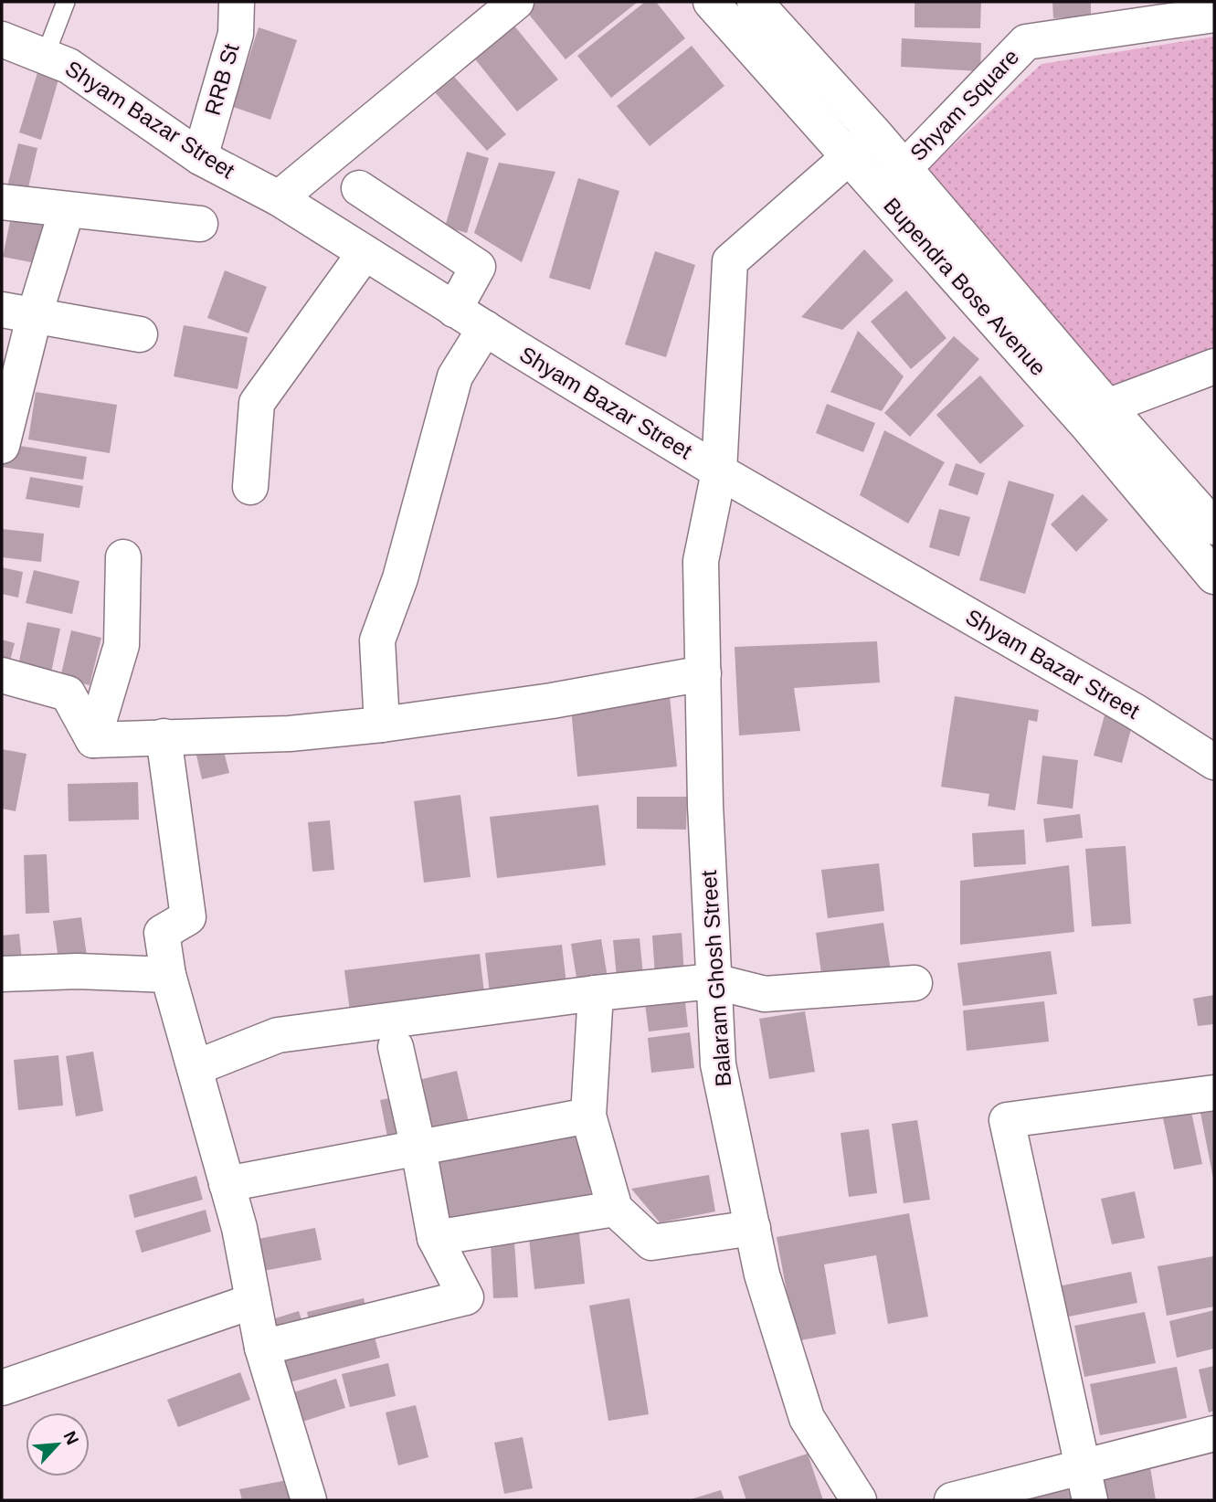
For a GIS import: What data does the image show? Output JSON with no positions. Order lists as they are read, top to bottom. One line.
{"streets":{"street":["RRB St","Shyam Square","Shyam Bazar Street","Bupendra Bose Avenue","Balaram Ghosh Street"]},"crossings":[["RRB St","Shyam Bazar Street"],["Shyam Square","Bupendra Bose Avenue"],["Shyam Bazar Street","Balaram Ghosh Street"],["Bupendra Bose Avenue","Balaram Ghosh Street"]],"north":"top right"}
